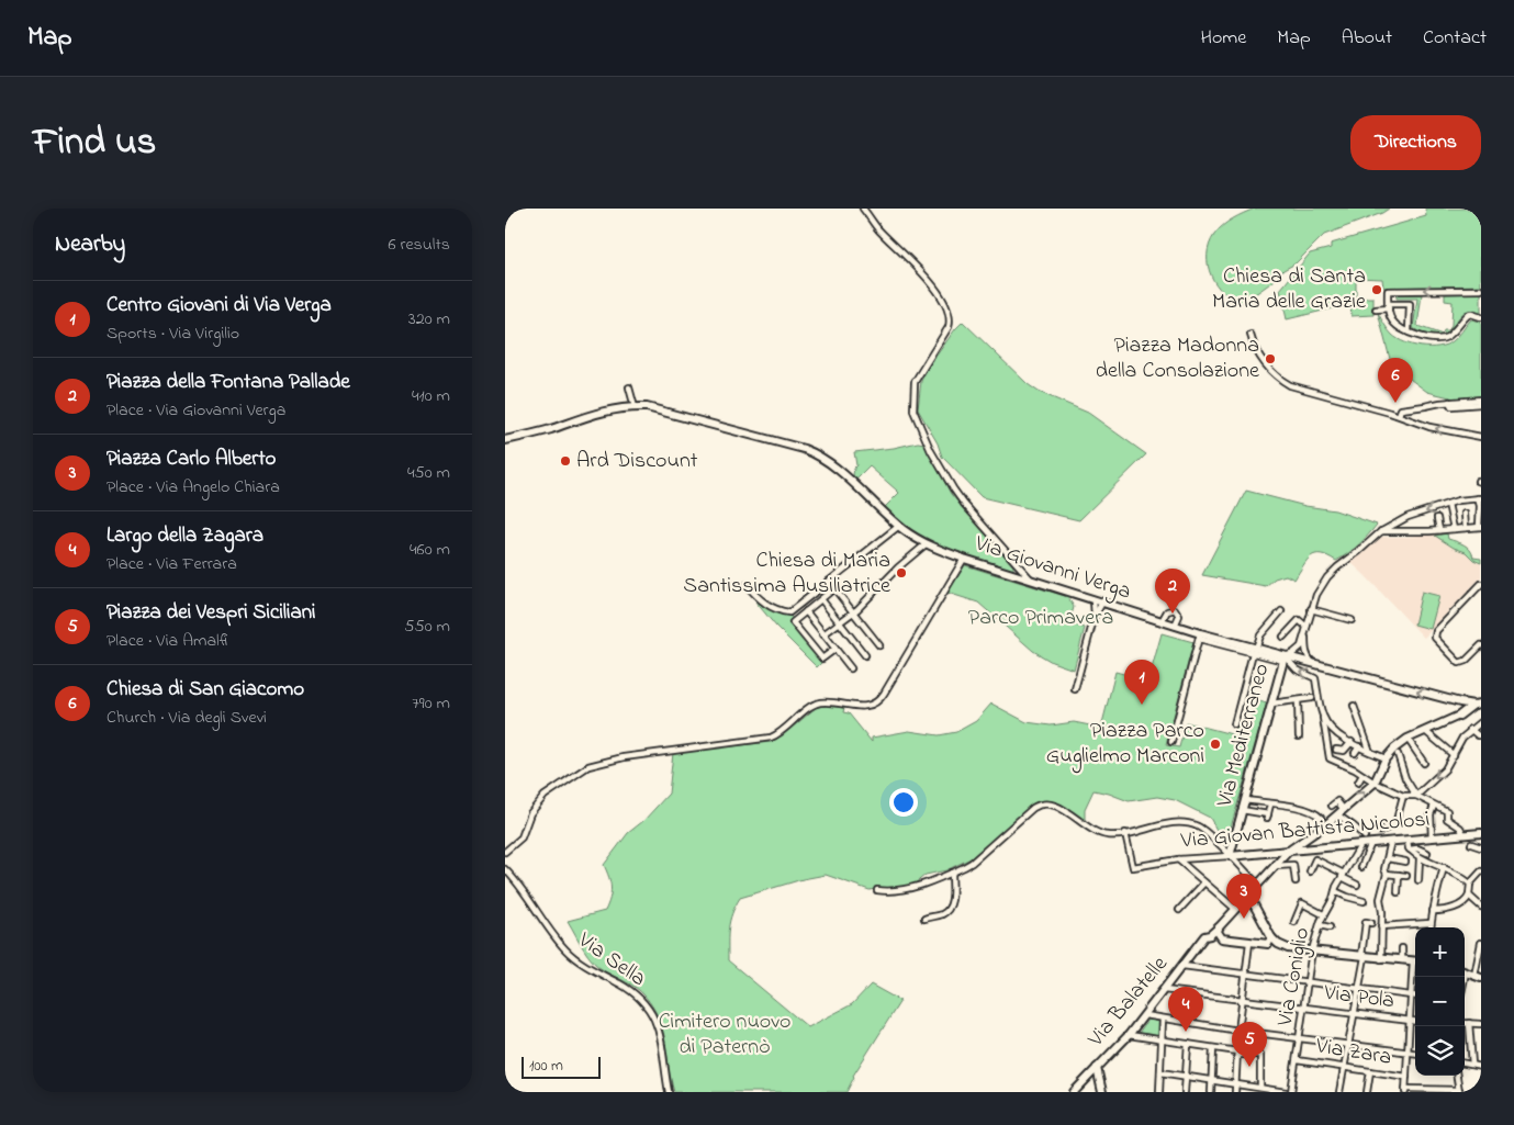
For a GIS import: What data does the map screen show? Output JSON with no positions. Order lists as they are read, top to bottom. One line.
{"streets":{"street":["Via Giovanni Verga","Via Mediterraneo","Via Giovan Battista Nicolosi","Via Sella","Via Coniglio","Via Pola","Via Balatelle","Via Zara"]},"crossings":[["Via Giovanni Verga","Via Mediterraneo"],["Via Mediterraneo","Via Giovan Battista Nicolosi"],["Via Giovan Battista Nicolosi","Via Coniglio"],["Via Giovan Battista Nicolosi","Via Balatelle"],["Via Coniglio","Via Pola"],["Via Coniglio","Via Zara"],["Via Pola","Via Balatelle"]],"parks":["Parco Primavera","Cimitero nuovo di Paternò"],"places":["Chiesa di Santa Maria delle Grazie","Piazza Madonna della Consolazione","Ard Discount","Chiesa di Maria Santissima Ausiliatrice","Piazza Parco Guglielmo Marconi"],"scale_bar":"100 m","page":{"header":"Map","nav":["Home","Map","About","Contact"],"title":"Find us","buttons":"Directions","heading":["Nearby","6 results"],"list":[{"mark":"1","name":"Centro Giovani di Via Verga","note":"Sports · Via Virgilio","value":"320 m"},{"mark":"2","name":"Piazza della Fontana Pallade","note":"Place · Via Giovanni Verga","value":"410 m"},{"mark":"3","name":"Piazza Carlo Alberto","note":"Place · Via Angelo Chiara","value":"450 m"},{"mark":"4","name":"Largo della Zagara","note":"Place · Via Ferrara","value":"460 m"},{"mark":"5","name":"Piazza dei Vespri Siciliani","note":"Place · Via Amalfi","value":"550 m"},{"mark":"6","name":"Chiesa di San Giacomo","note":"Church · Via degli Svevi","value":"790 m"}],"pins":["6","2","1","3","4","5"],"map_buttons":["+","−"],"scale":"100 m"}}
